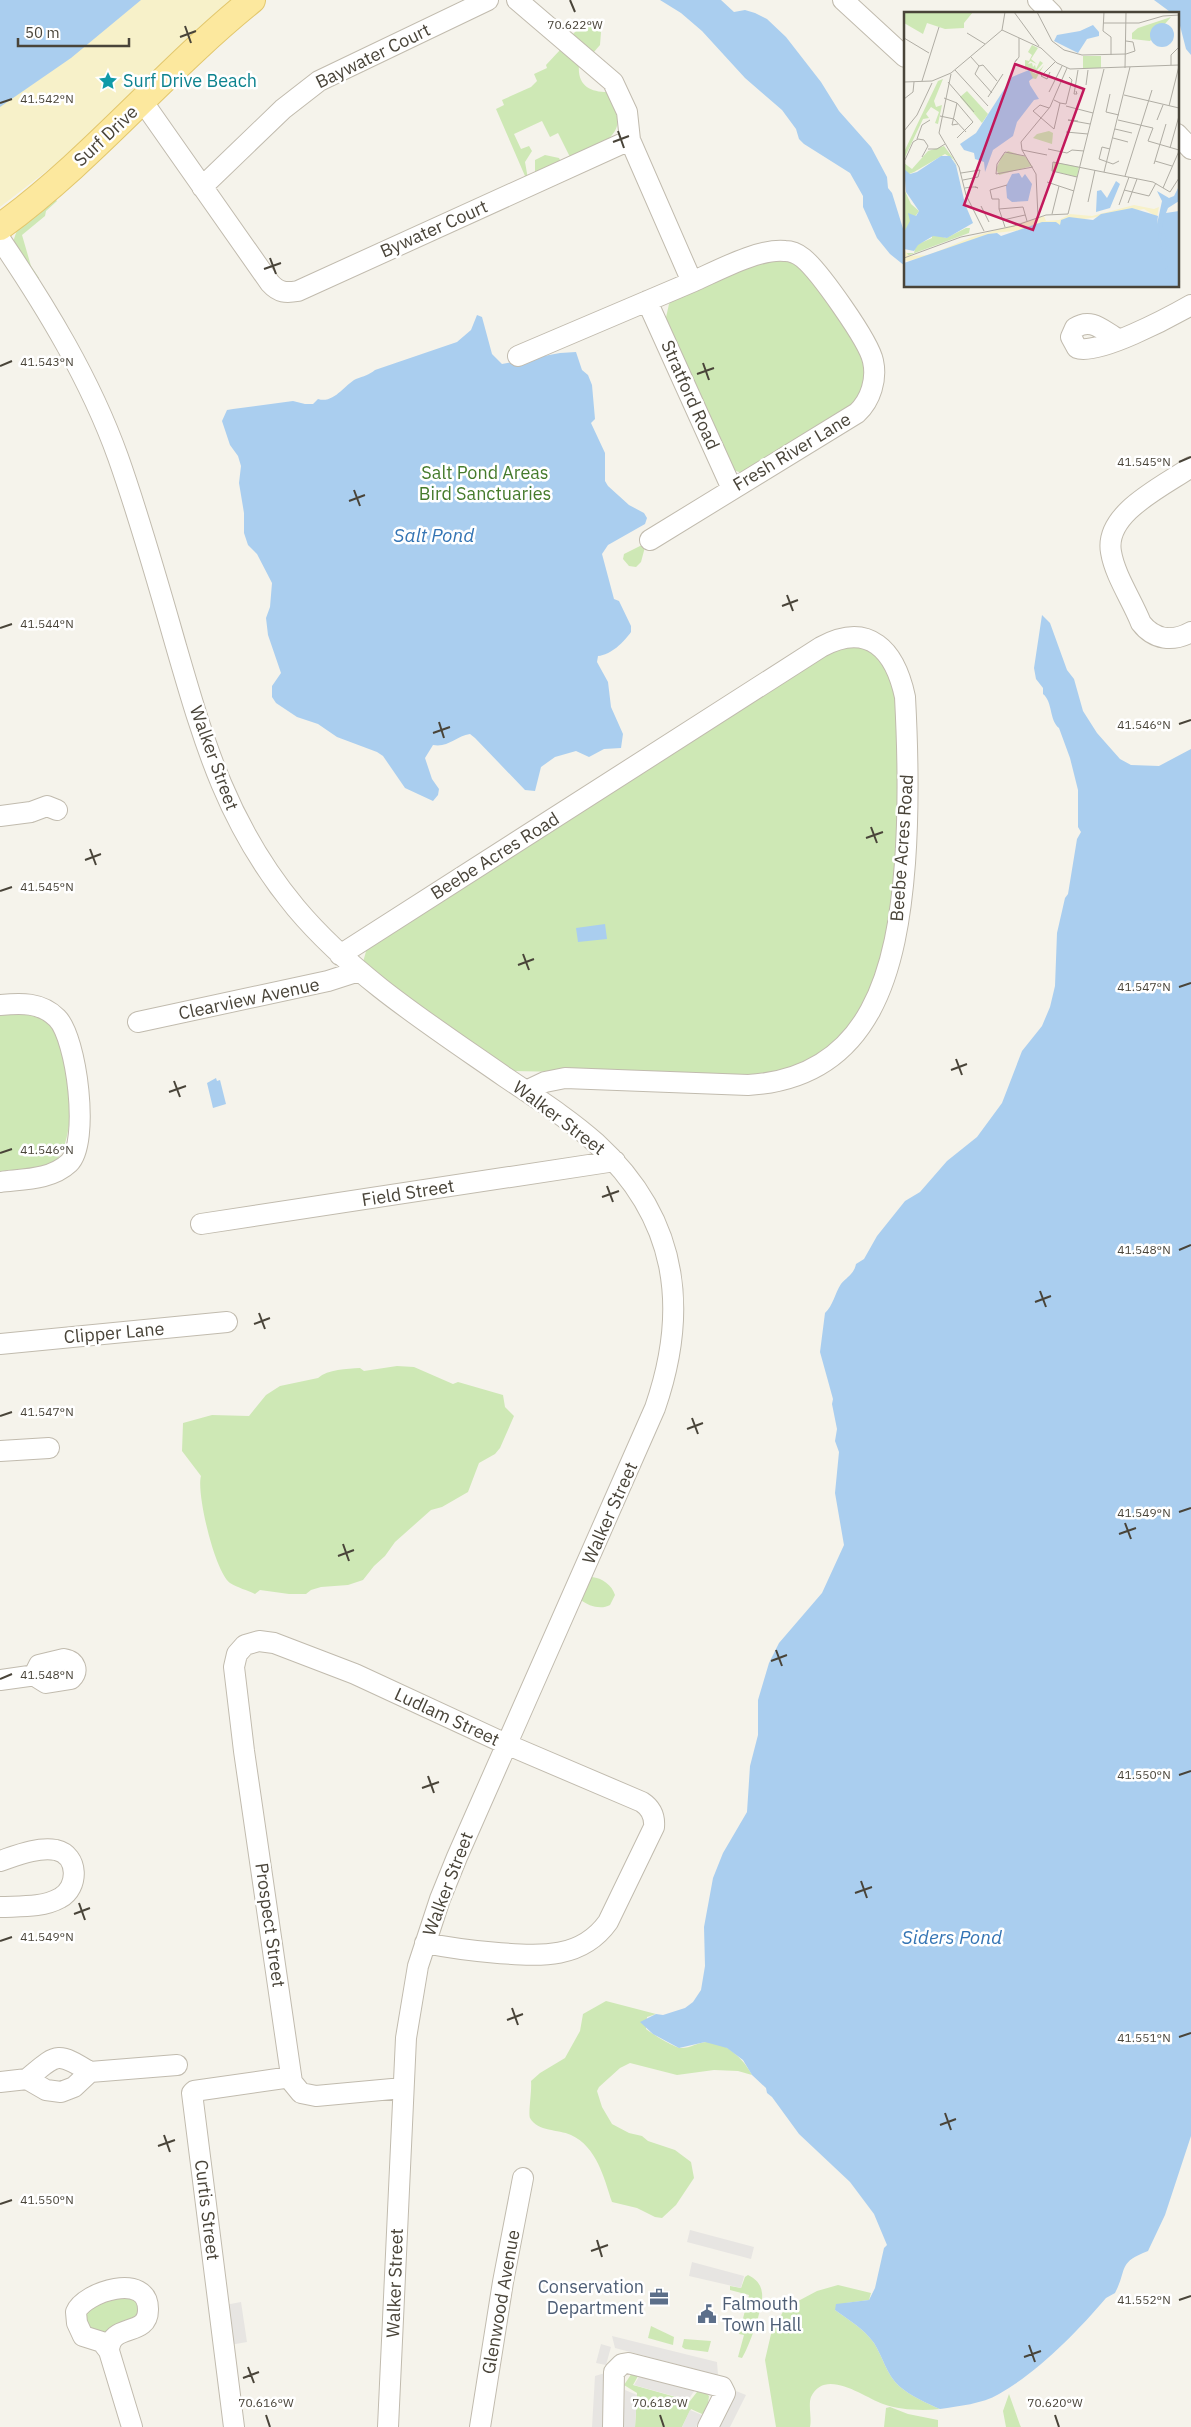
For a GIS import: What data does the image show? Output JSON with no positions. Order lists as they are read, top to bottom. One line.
{"streets":{"main road":["Surf Drive"],"street":["Baywater Court","Bywater Court","Stratford Road","Fresh River Lane","Walker Street","Beebe Acres Road","Clearview Avenue","Field Street","Clipper Lane","Ludlam Street","Prospect Street","Curtis Street","Glenwood Avenue"]},"crossings":[["Baywater Court","Bywater Court"],["Surf Drive","Bywater Court"],["Stratford Road","Fresh River Lane"],["Walker Street","Beebe Acres Road"],["Walker Street","Clearview Avenue"],["Walker Street","Field Street"],["Walker Street","Ludlam Street"],["Ludlam Street","Prospect Street"],["Prospect Street","Curtis Street"]],"water":["Salt Pond","Siders Pond"],"parks":["Salt Pond Areas Bird Sanctuaries"],"places":{"place":["Surf Drive Beach"],"office":["Conservation Department"],"public building":["Falmouth Town Hall"]},"scale_bar":"50 m","coordinates":["70.622°W","41.542°N","41.543°N","41.545°N","41.544°N","41.546°N","41.547°N","41.548°N","41.549°N","41.550°N","41.551°N","41.552°N","70.616°W","70.618°W","70.620°W"]}
